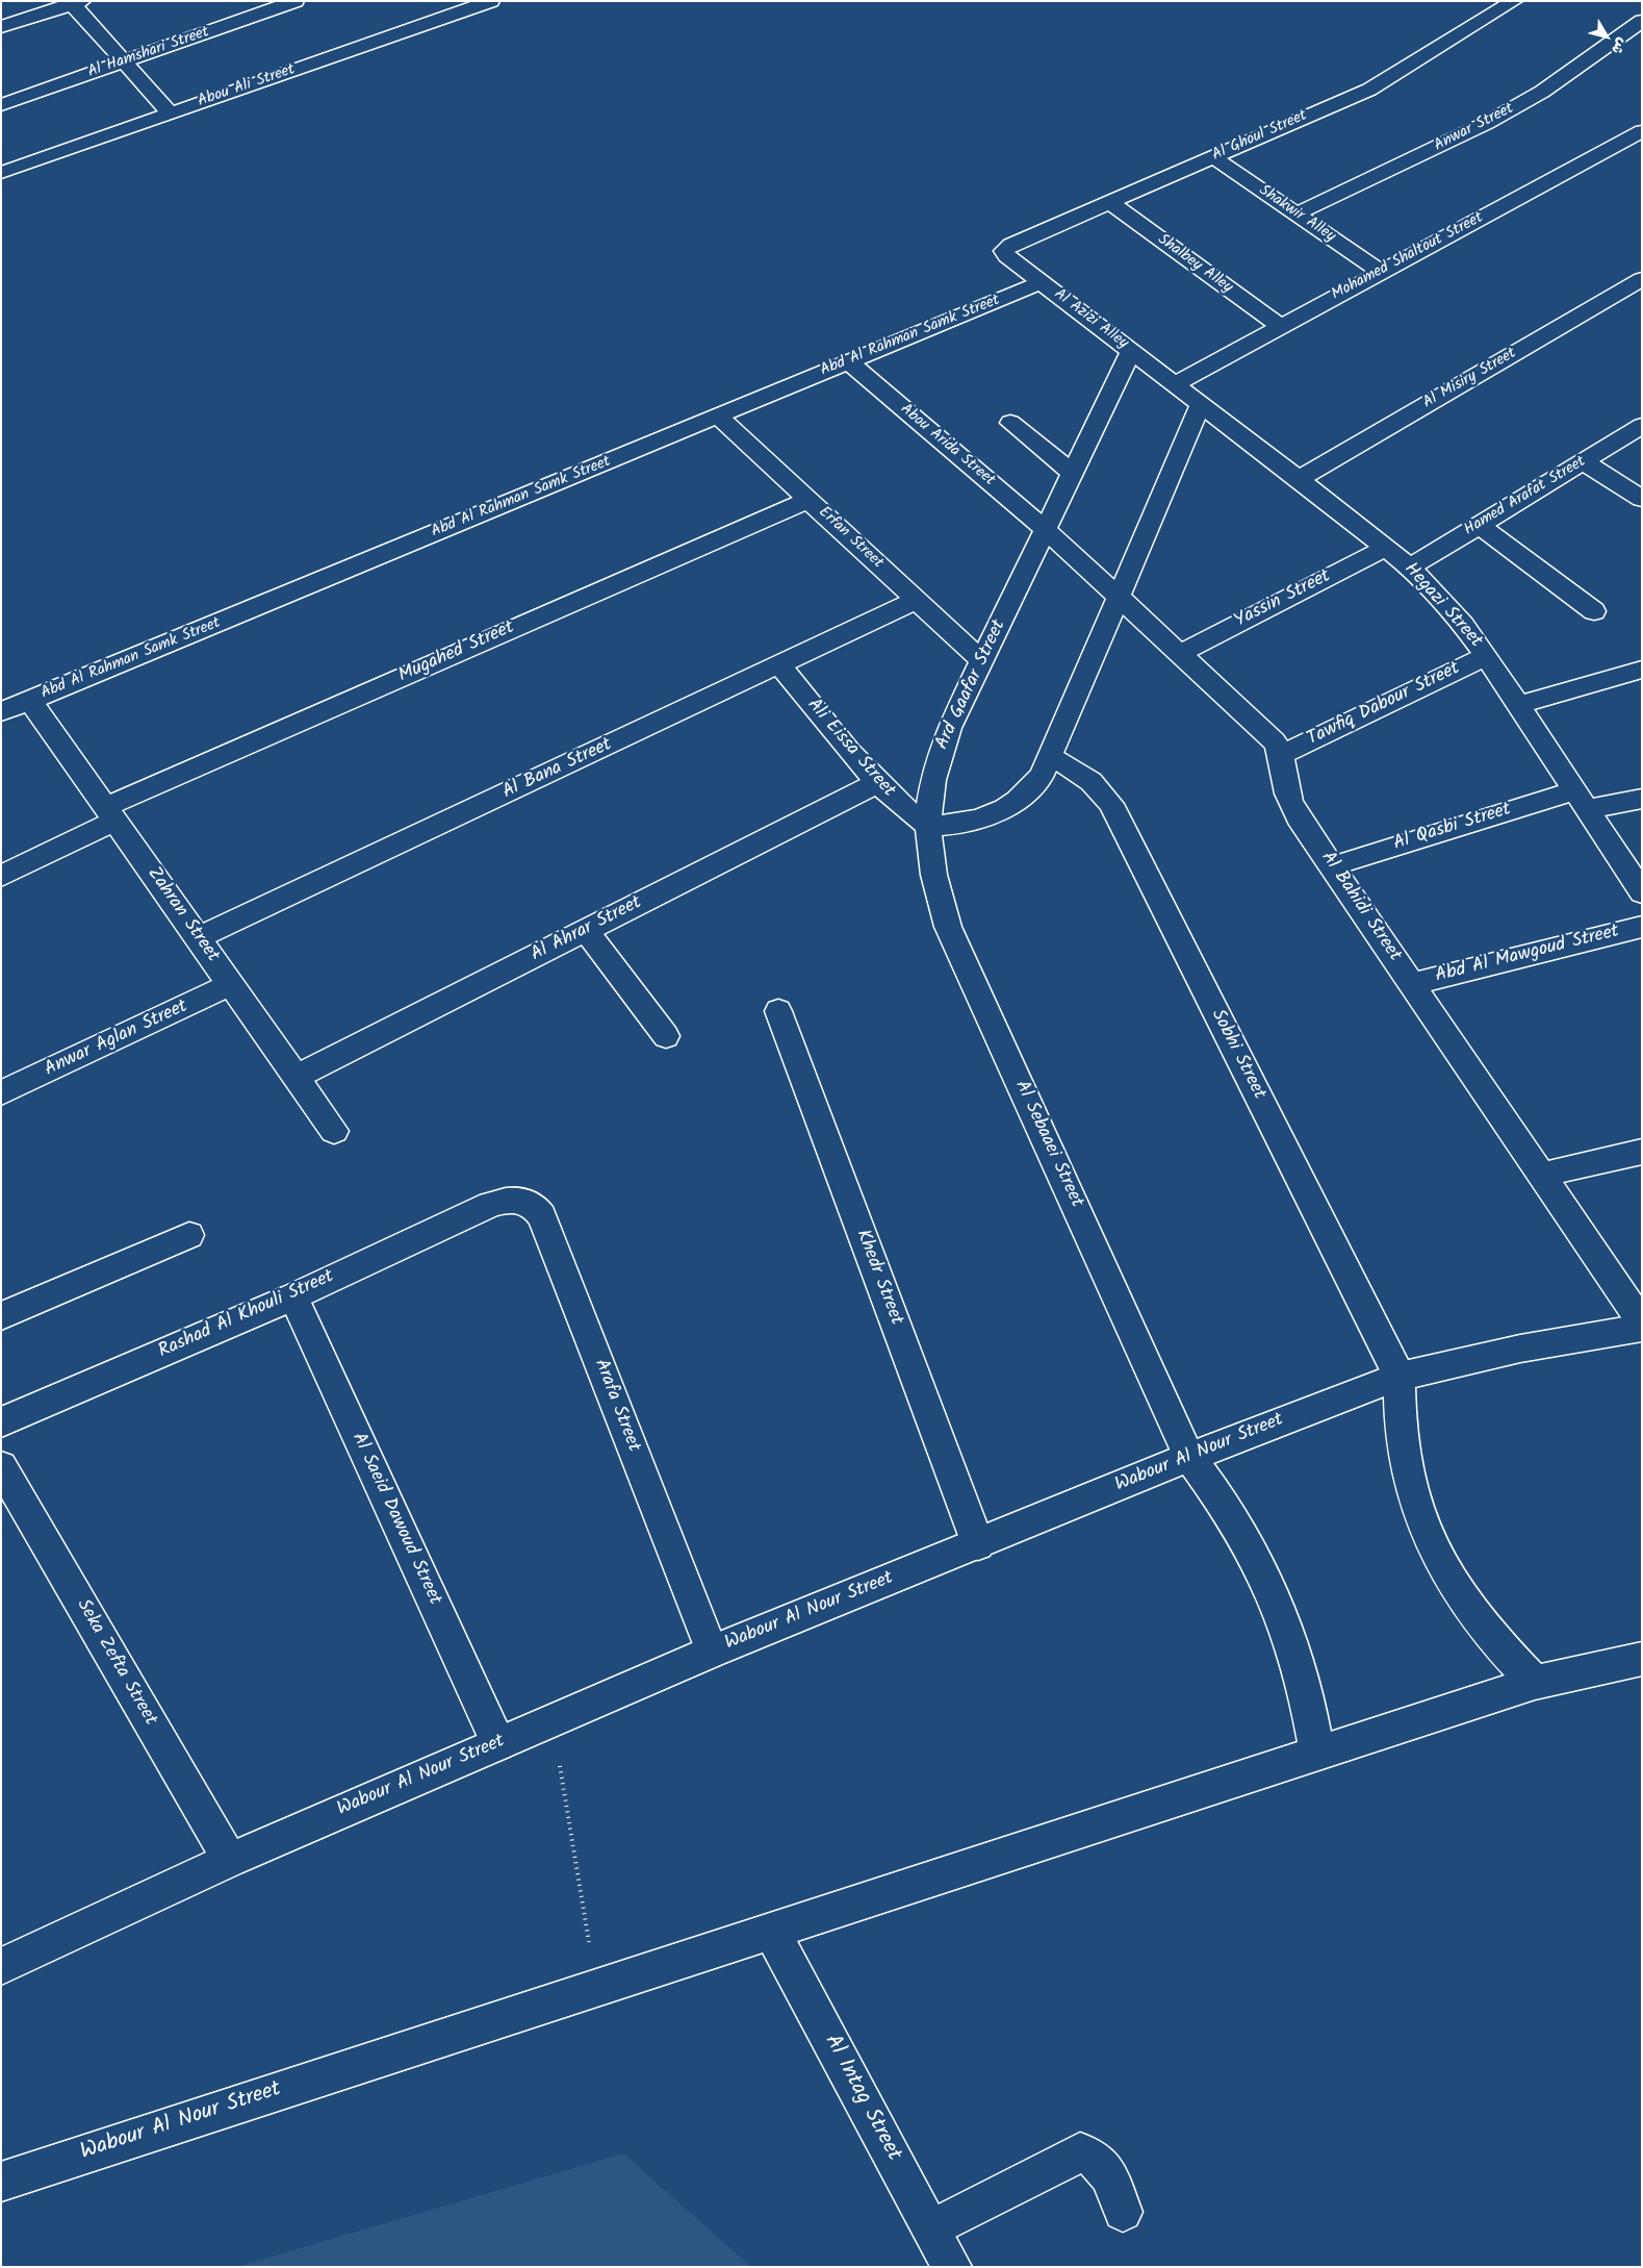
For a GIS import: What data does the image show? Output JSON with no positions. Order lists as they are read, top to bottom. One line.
{"streets":{"street":["Al Hamshari Street","Abou Ali Street","Anwar Street","Al Ghoul Street","Shakwir Alley","Mohamed Shaltout Street","Shalbey Alley","Al Azizi Alley","Abd Al Rahman Samk Street","Al Misiry Street","Abou Arida Street","Hamed Arafat Street","Erfan Street","Yassin Street","Hegazi Street","Mugahed Street","Ard Gaafar Street","Tawfiq Dabour Street","Ali Eissa Street","Al Bana Street","Al Qasbi Street","Al Bahidi Street","Zahran Street","Al Ahrar Street","Abd Al Mawgoud Street","Anwar Aglan Street","Sobhi Street","Al Sebaaei Street","Khedr Street","Rashad Al Khouli Street","Arafa Street","Wabour Al Nour Street","Al Saeid Dawoud Street","Seka Zefta Street","Al Intag Street"]},"crossings":[["Anwar Street","Shakwir Alley"],["Al Ghoul Street","Shakwir Alley"],["Al Ghoul Street","Shalbey Alley"],["Al Ghoul Street","Al Azizi Alley"],["Shakwir Alley","Mohamed Shaltout Street"],["Mohamed Shaltout Street","Shalbey Alley"],["Mohamed Shaltout Street","Al Azizi Alley"],["Mohamed Shaltout Street","Hegazi Street"],["Al Azizi Alley","Abd Al Rahman Samk Street"],["Al Azizi Alley","Hegazi Street"],["Al Azizi Alley","Ard Gaafar Street"],["Abd Al Rahman Samk Street","Abou Arida Street"],["Abd Al Rahman Samk Street","Erfan Street"],["Abd Al Rahman Samk Street","Zahran Street"],["Al Misiry Street","Hegazi Street"],["Abou Arida Street","Ard Gaafar Street"],["Abou Arida Street","Al Bahidi Street"],["Hamed Arafat Street","Hegazi Street"],["Erfan Street","Mugahed Street"],["Erfan Street","Ard Gaafar Street"],["Erfan Street","Al Bana Street"],["Yassin Street","Hegazi Street"],["Yassin Street","Al Bahidi Street"],["Hegazi Street","Tawfiq Dabour Street"],["Hegazi Street","Al Qasbi Street"],["Mugahed Street","Zahran Street"],["Ard Gaafar Street","Ali Eissa Street"],["Ard Gaafar Street","Al Bahidi Street"],["Ard Gaafar Street","Al Sebaaei Street"],["Tawfiq Dabour Street","Al Bahidi Street"],["Ali Eissa Street","Al Bana Street"],["Ali Eissa Street","Al Ahrar Street"],["Ali Eissa Street","Al Sebaaei Street"],["Al Bana Street","Zahran Street"],["Al Qasbi Street","Al Bahidi Street"],["Al Bahidi Street","Abd Al Mawgoud Street"],["Zahran Street","Al Ahrar Street"],["Zahran Street","Anwar Aglan Street"],["Sobhi Street","Wabour Al Nour Street"],["Al Sebaaei Street","Wabour Al Nour Street"],["Khedr Street","Wabour Al Nour Street"],["Rashad Al Khouli Street","Arafa Street"],["Rashad Al Khouli Street","Al Saeid Dawoud Street"],["Arafa Street","Wabour Al Nour Street"],["Wabour Al Nour Street","Al Saeid Dawoud Street"],["Wabour Al Nour Street","Seka Zefta Street"],["Wabour Al Nour Street","Al Intag Street"]],"north":"bottom right"}
